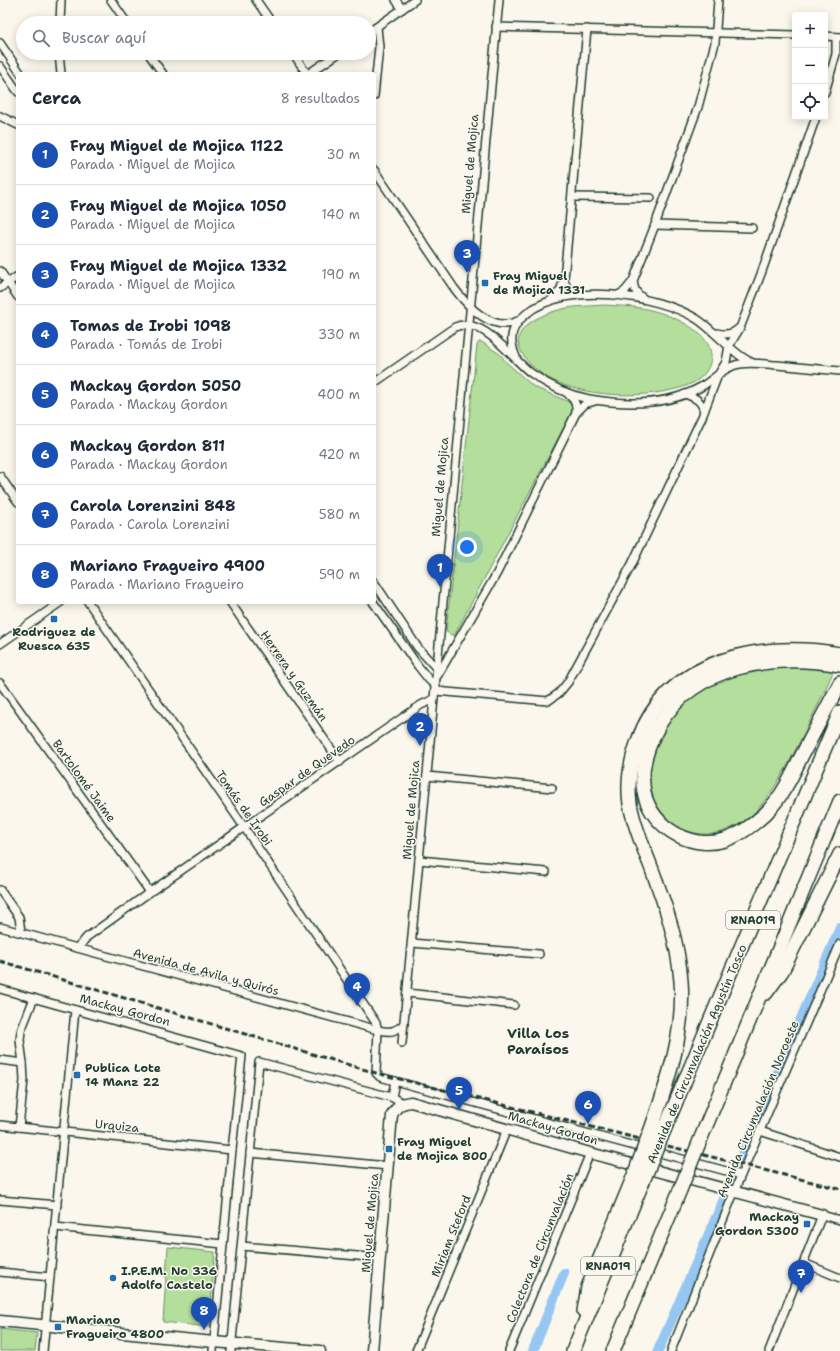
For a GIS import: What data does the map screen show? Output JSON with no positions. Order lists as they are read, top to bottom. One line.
{"streets":{"highway":["RNA019","Avenida de Circunvalación Agustín Tosco"],"main road":["Miguel de Mojica","Mackay Gordon"],"street":["Herrera y Guzmán","Gaspar de Quevedo","Bartolomé Jaime","Tomás de Irobi","Avenida de Avila y Quirós","Avenida Circunvalación Noroeste","Urquiza","Miriam Steford","Colectora de Circunvalación"]},"crossings":[["Miguel de Mojica","Gaspar de Quevedo"],["Miguel de Mojica","Avenida de Avila y Quirós"],["Miguel de Mojica","Mackay Gordon"],["Herrera y Guzmán","Gaspar de Quevedo"],["Gaspar de Quevedo","Bartolomé Jaime"],["Gaspar de Quevedo","Tomás de Irobi"],["Gaspar de Quevedo","Avenida de Avila y Quirós"],["Tomás de Irobi","Avenida de Avila y Quirós"],["Mackay Gordon","Avenida Circunvalación Noroeste"],["Mackay Gordon","Urquiza"],["Mackay Gordon","Miriam Steford"],["Mackay Gordon","Colectora de Circunvalación"]],"districts":["Villa Los Paraísos"],"places":{"transit":["Fray Miguel de Mojica 1331","Rodriguez de Ruesca 635","Publica Lote 14 Manz 22","Fray Miguel de Mojica 800","Mackay Gordon 5300","Mariano Fragueiro 4800"],"other":["I.P.E.M. No 336 Adolfo Castelo"]},"page":{"map_buttons":["+","−"],"search":"Buscar aquí","heading":["Cerca","8 resultados"],"list":[{"mark":"1","name":"Fray Miguel de Mojica 1122","note":"Parada · Miguel de Mojica","value":"30 m"},{"mark":"2","name":"Fray Miguel de Mojica 1050","note":"Parada · Miguel de Mojica","value":"140 m"},{"mark":"3","name":"Fray Miguel de Mojica 1332","note":"Parada · Miguel de Mojica","value":"190 m"},{"mark":"4","name":"Tomas de Irobi 1098","note":"Parada · Tomás de Irobi","value":"330 m"},{"mark":"5","name":"Mackay Gordon 5050","note":"Parada · Mackay Gordon","value":"400 m"},{"mark":"6","name":"Mackay Gordon 811","note":"Parada · Mackay Gordon","value":"420 m"},{"mark":"7","name":"Carola Lorenzini 848","note":"Parada · Carola Lorenzini","value":"580 m"},{"mark":"8","name":"Mariano Fragueiro 4900","note":"Parada · Mariano Fragueiro","value":"590 m"}],"pins":["3","1","2","4","5","6","7","8"]}}
